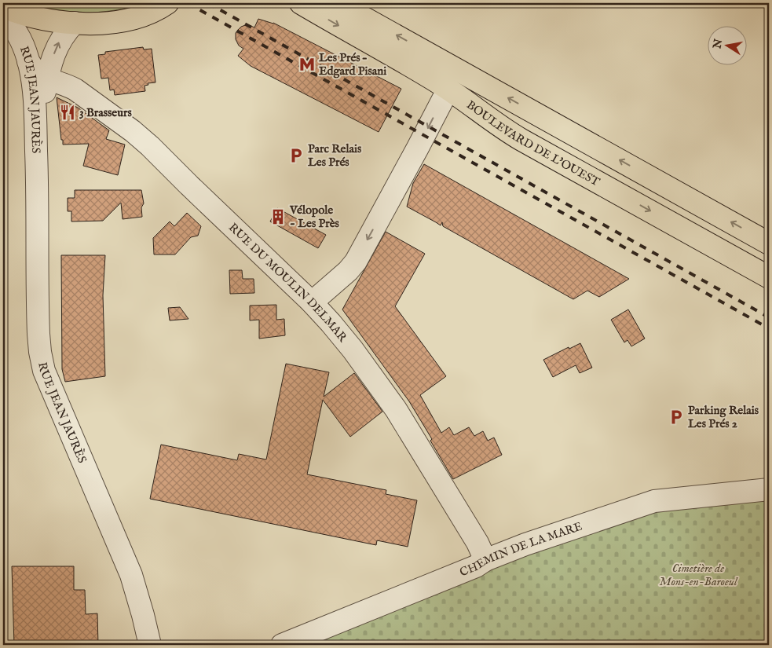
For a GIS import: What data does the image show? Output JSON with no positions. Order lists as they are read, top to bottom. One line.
{"streets":{"main road":["BOULEVARD DE L'OUEST"],"street":["RUE JEAN JAURÈS","RUE DU MOULIN DELMAR","CHEMIN DE LA MARE"]},"crossings":[["RUE JEAN JAURÈS","RUE DU MOULIN DELMAR"],["RUE DU MOULIN DELMAR","CHEMIN DE LA MARE"]],"parks":["Cimetière de Mons-en-Baroeul"],"places":{"metro station":["Les Prés – Edgard Pisani"],"restaurant":["3 Brasseurs"],"parking":["Parc Relais Les Prés","Parking Relais Les Prés 2"],"building":["Vélopole - Les Près"]},"north":"left"}
